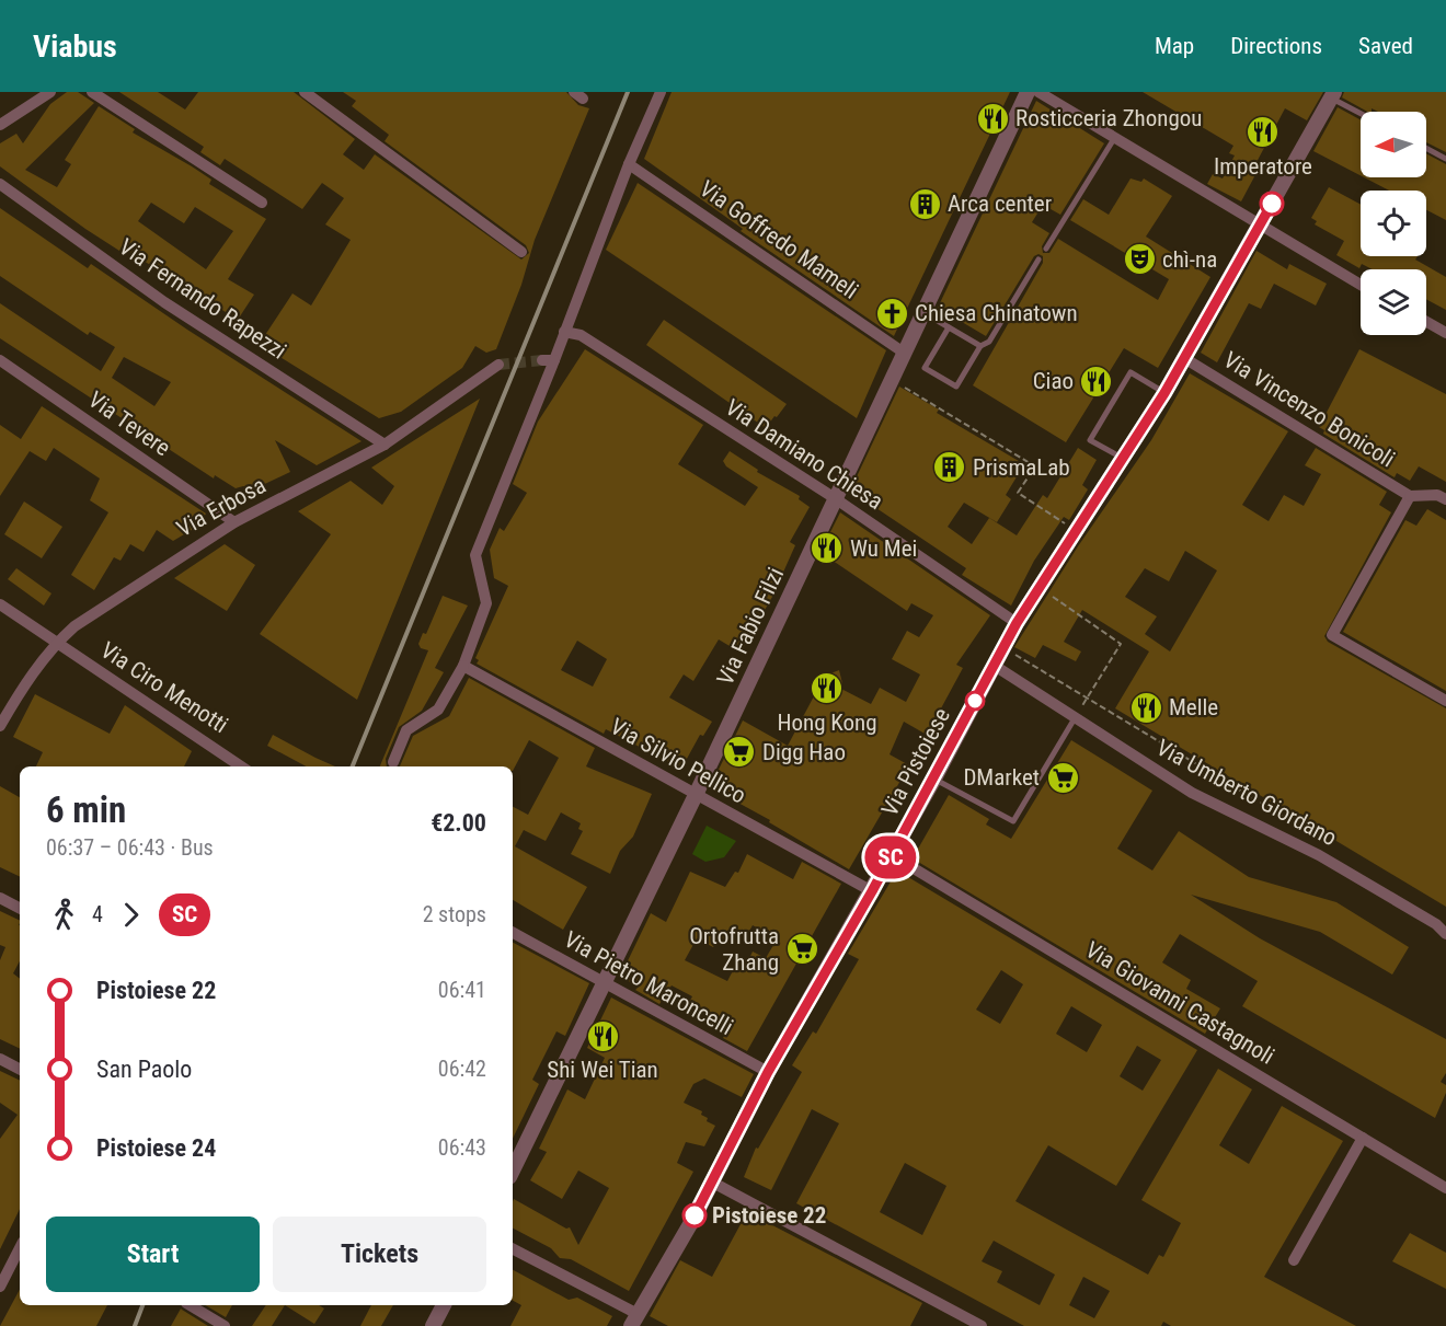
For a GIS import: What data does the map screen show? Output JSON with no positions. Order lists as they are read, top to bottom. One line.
{"streets":{"street":["Via Goffredo Mameli","Via Fernando Rapezzi","Via Vincenzo Bonicoli","Via Tevere","Via Damiano Chiesa","Via Erbosa","Via Fabio Filzi","Via Ciro Menotti","Via Silvio Pellico","Via Pistoiese","Via Umberto Giordano","Via Pietro Maroncelli","Via Giovanni Castagnoli"]},"crossings":[["Via Goffredo Mameli","Via Fabio Filzi"],["Via Fernando Rapezzi","Via Erbosa"],["Via Vincenzo Bonicoli","Via Pistoiese"],["Via Tevere","Via Erbosa"],["Via Damiano Chiesa","Via Fabio Filzi"],["Via Damiano Chiesa","Via Pistoiese"],["Via Erbosa","Via Ciro Menotti"],["Via Fabio Filzi","Via Silvio Pellico"],["Via Fabio Filzi","Via Pietro Maroncelli"],["Via Silvio Pellico","Via Pistoiese"],["Via Pistoiese","Via Umberto Giordano"],["Via Pistoiese","Via Pietro Maroncelli"],["Via Pistoiese","Via Giovanni Castagnoli"]],"places":{"restaurant":["Rosticceria Zhongou","Imperatore","Ciao","Wu Mei","Hong Kong","Melle","Shi Wei Tian"],"building":["Arca center","PrismaLab"],"theatre":["chì-na"],"church":["Chiesa Chinatown"],"supermarket":["Digg Hao","DMarket","Ortofrutta Zhang"],"other":["Pistoiese 22"]},"lines":["bus line SC"],"north":"left","page":{"header":"Viabus","nav":["Map","Directions","Saved"],"on_map":"SC","heading":["6 min","06:37 – 06:43 · Bus","€2.00"],"legs":["4","SC","2 stops"],"list":[{"name":"Pistoiese 22","value":"06:41"},{"name":"San Paolo","value":"06:42"},{"name":"Pistoiese 24","value":"06:43"}],"buttons":["Start","Tickets"]}}
